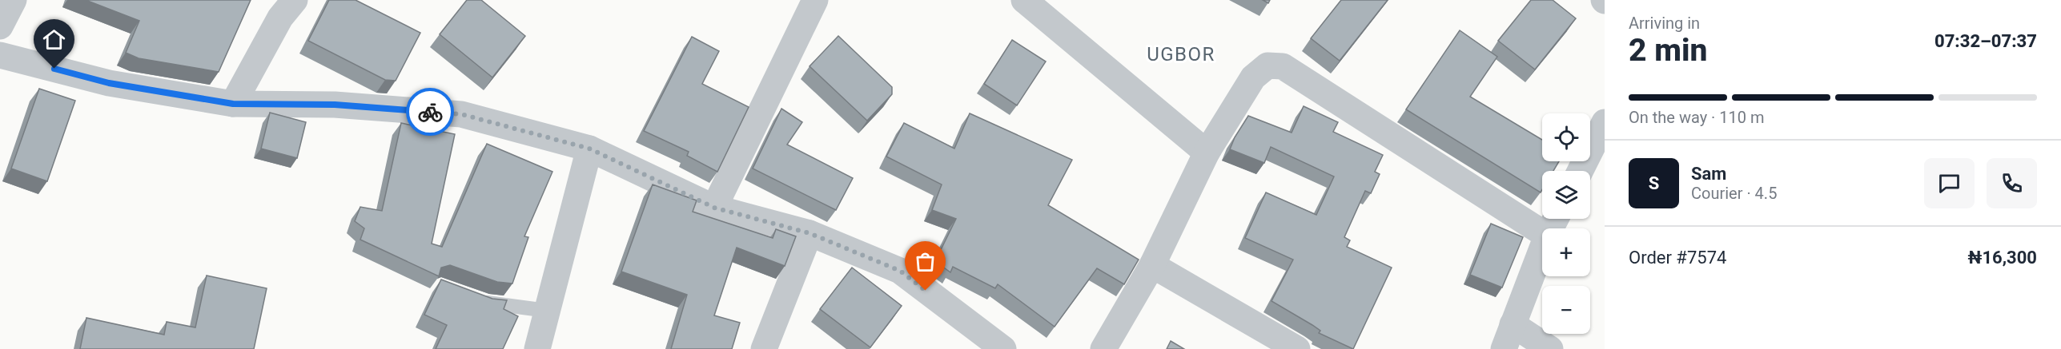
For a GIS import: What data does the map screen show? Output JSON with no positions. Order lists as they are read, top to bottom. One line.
{"districts":["UGBOR"],"page":{"heading":["2 min","Arriving in","07:32–07:37"],"panel":["Sam","Courier · 4.5","Order #7574","₦16,300"],"bar":"On the way · 110 m","map_buttons":["+","−"],"round":"S"}}
